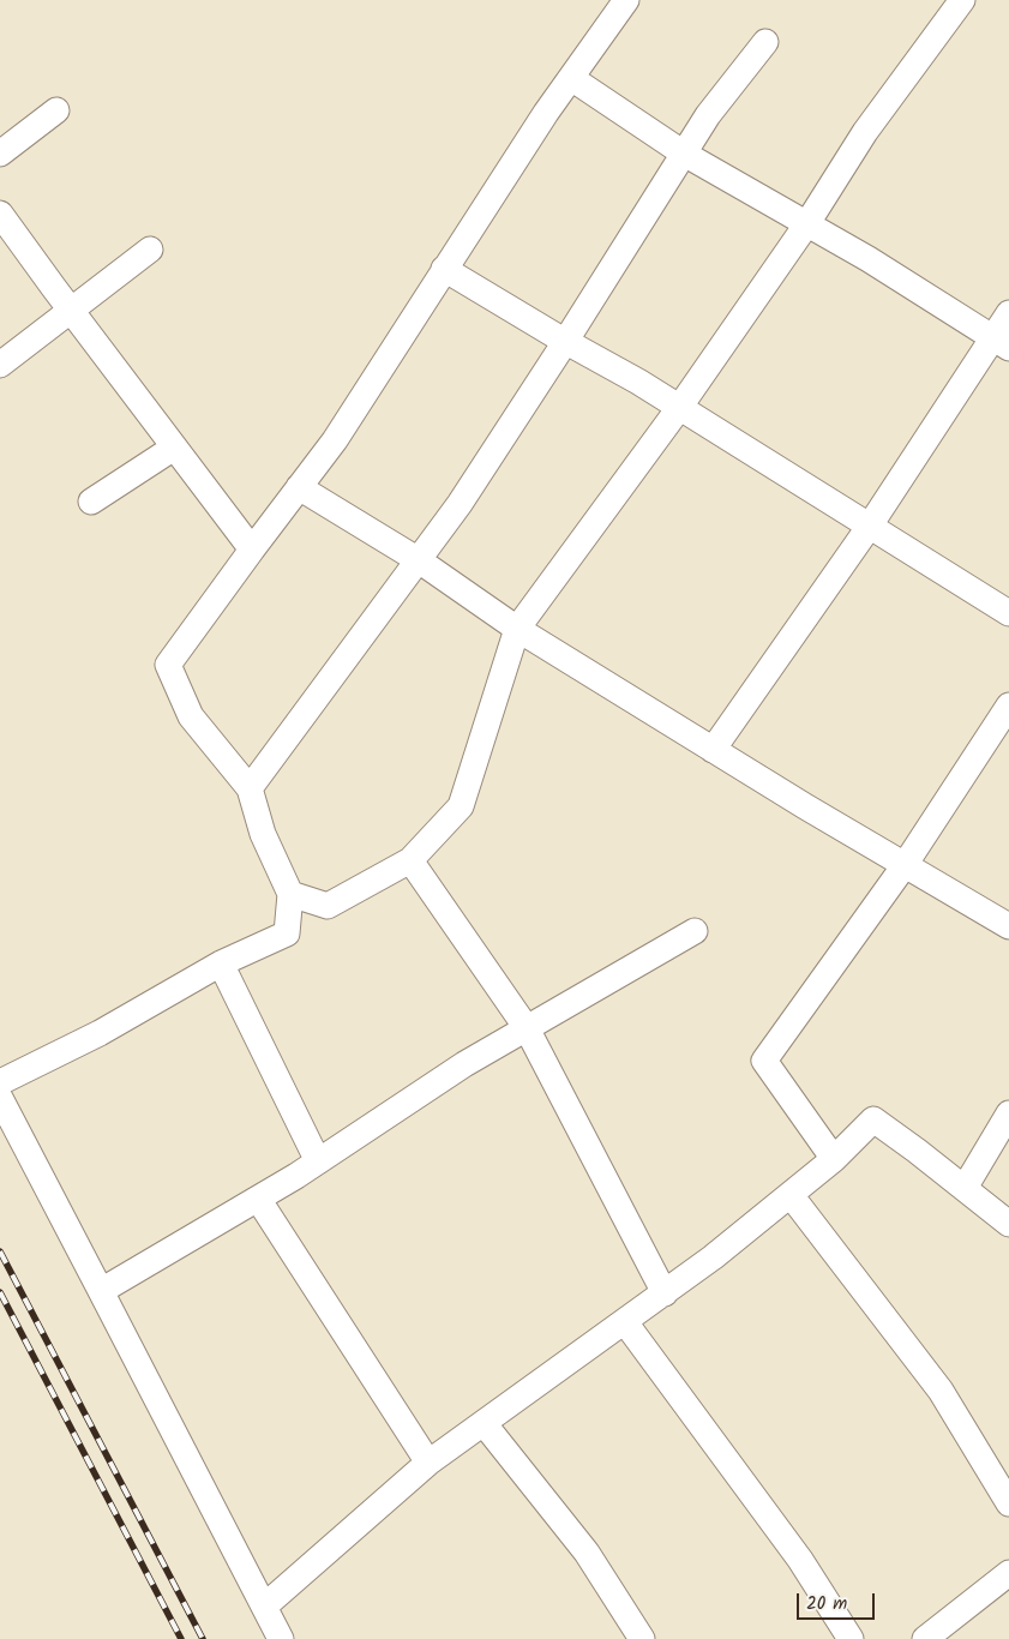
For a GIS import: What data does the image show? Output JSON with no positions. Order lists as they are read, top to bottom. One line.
{"scale_bar":"20 m"}
